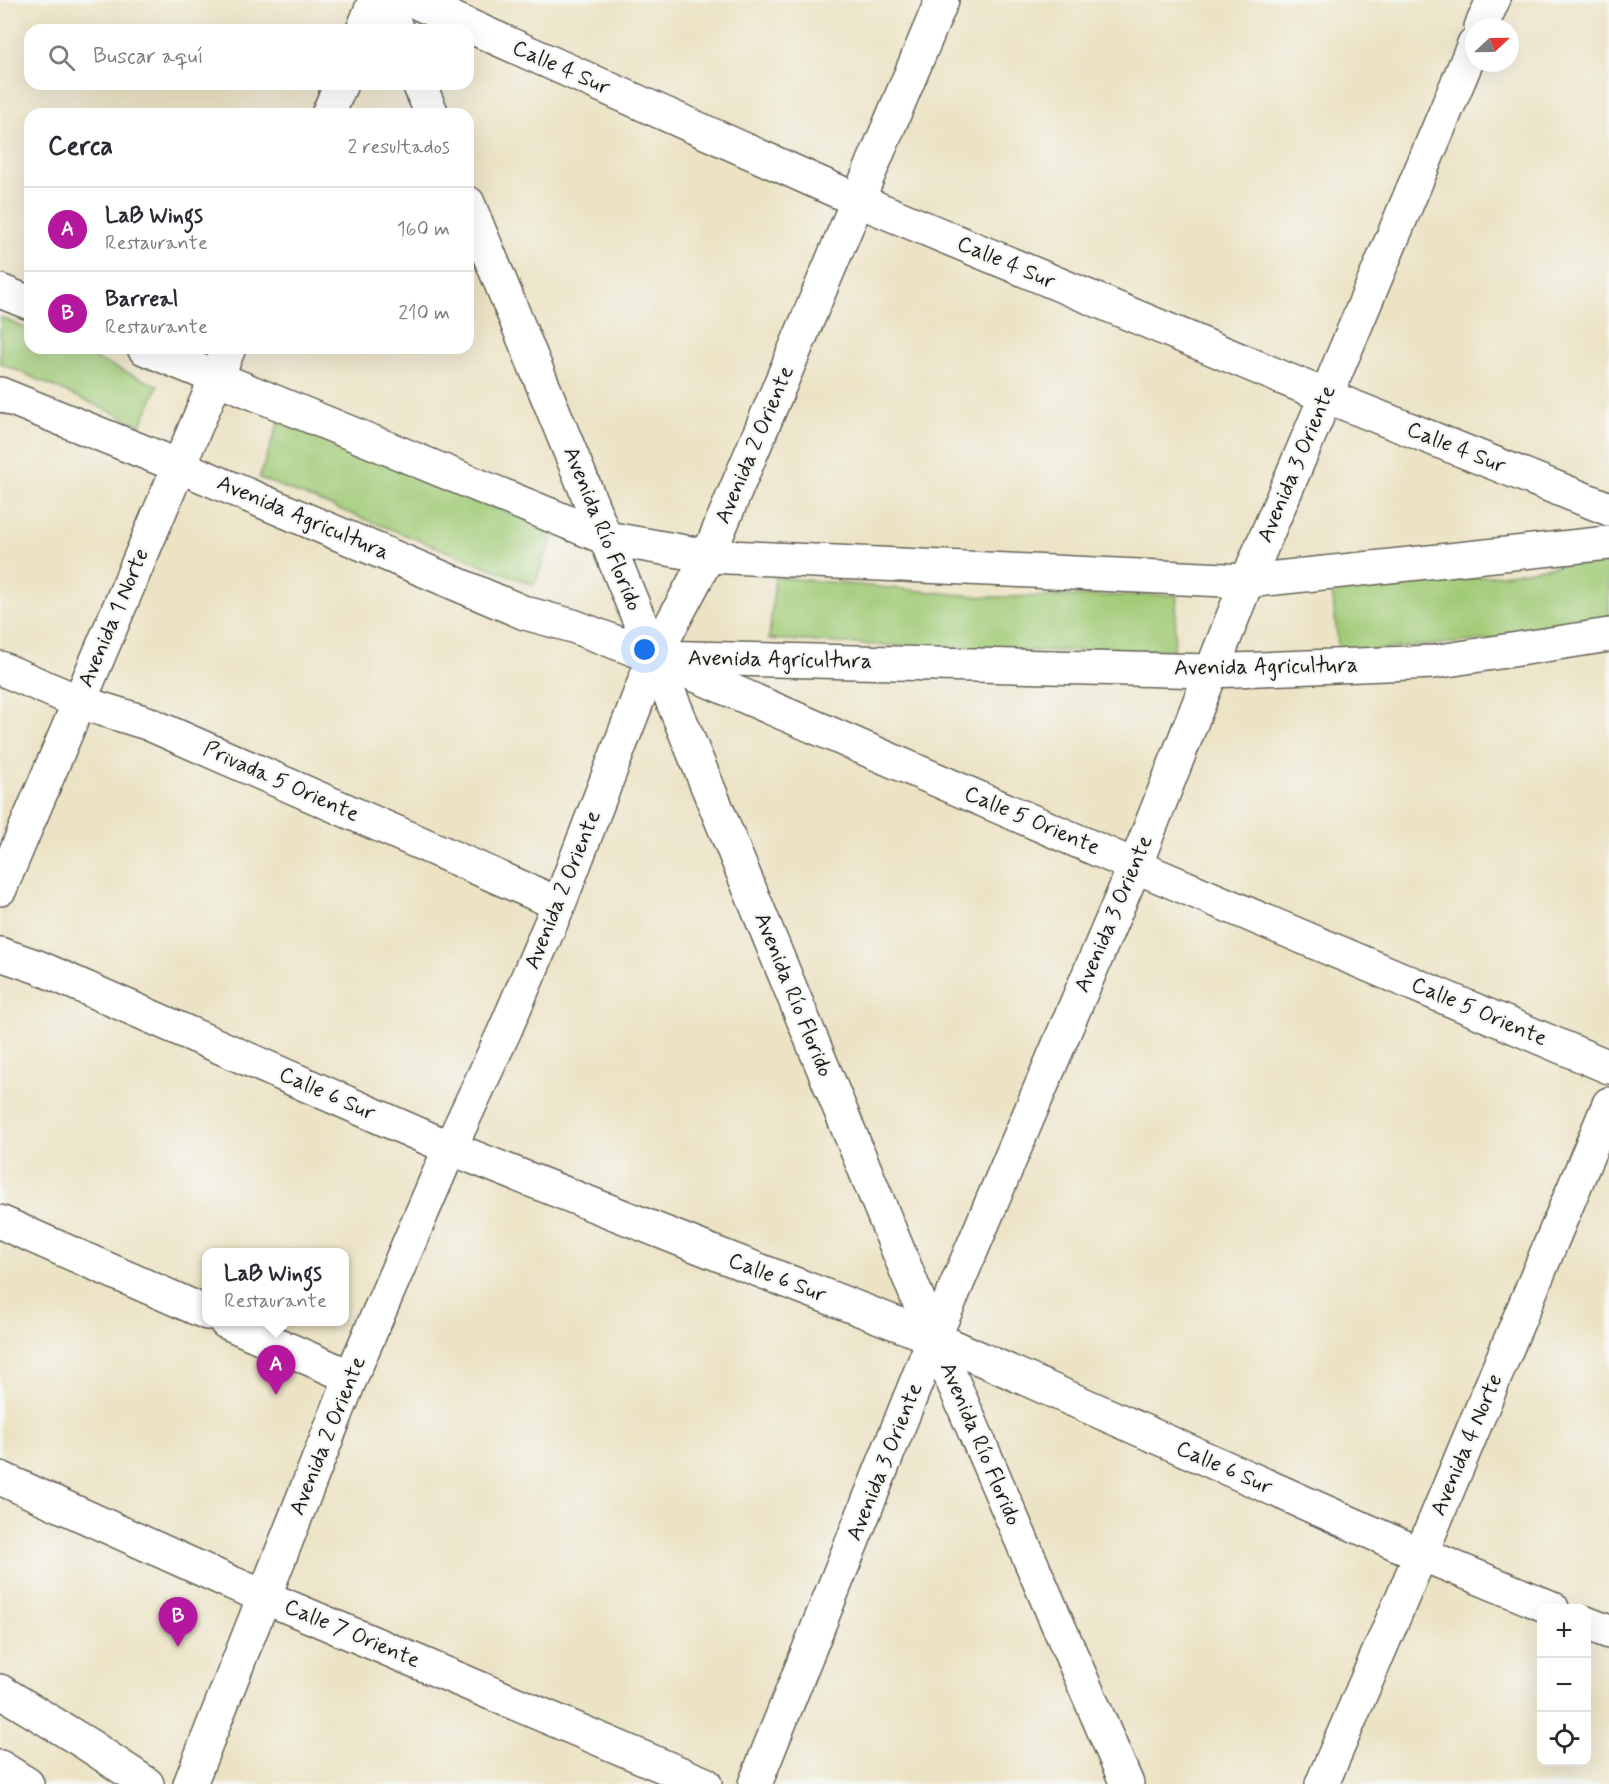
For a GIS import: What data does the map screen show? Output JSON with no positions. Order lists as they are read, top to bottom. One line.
{"streets":{"street":["Calle 4 Sur","Avenida 2 Oriente","Avenida 3 Oriente","Avenida Agricultura","Avenida Río Florido","Avenida 1 Norte","Privada 5 Oriente","Calle 5 Oriente","Calle 6 Sur","Avenida 4 Norte","Calle 7 Oriente"]},"crossings":[["Calle 4 Sur","Avenida 2 Oriente"],["Calle 4 Sur","Avenida 3 Oriente"],["Avenida 2 Oriente","Avenida Agricultura"],["Avenida 2 Oriente","Avenida Río Florido"],["Avenida 2 Oriente","Privada 5 Oriente"],["Avenida 2 Oriente","Calle 5 Oriente"],["Avenida 2 Oriente","Calle 6 Sur"],["Avenida 2 Oriente","Calle 7 Oriente"],["Avenida 3 Oriente","Avenida Agricultura"],["Avenida 3 Oriente","Avenida Río Florido"],["Avenida 3 Oriente","Calle 5 Oriente"],["Avenida 3 Oriente","Calle 6 Sur"],["Avenida Agricultura","Avenida Río Florido"],["Avenida Agricultura","Avenida 1 Norte"],["Avenida Agricultura","Calle 5 Oriente"],["Avenida Río Florido","Calle 5 Oriente"],["Avenida Río Florido","Calle 6 Sur"],["Avenida 1 Norte","Privada 5 Oriente"],["Calle 6 Sur","Avenida 4 Norte"]],"north":"right","page":{"search":"Buscar aquí","heading":["Cerca","2 resultados"],"list":[{"mark":"A","name":"LaB Wings","note":"Restaurante","value":"160 m"},{"mark":"B","name":"Barreal","note":"Restaurante","value":"210 m"}],"popup":["LaB Wings","Restaurante"],"pins":["A","B"],"map_buttons":["+","−"]}}
